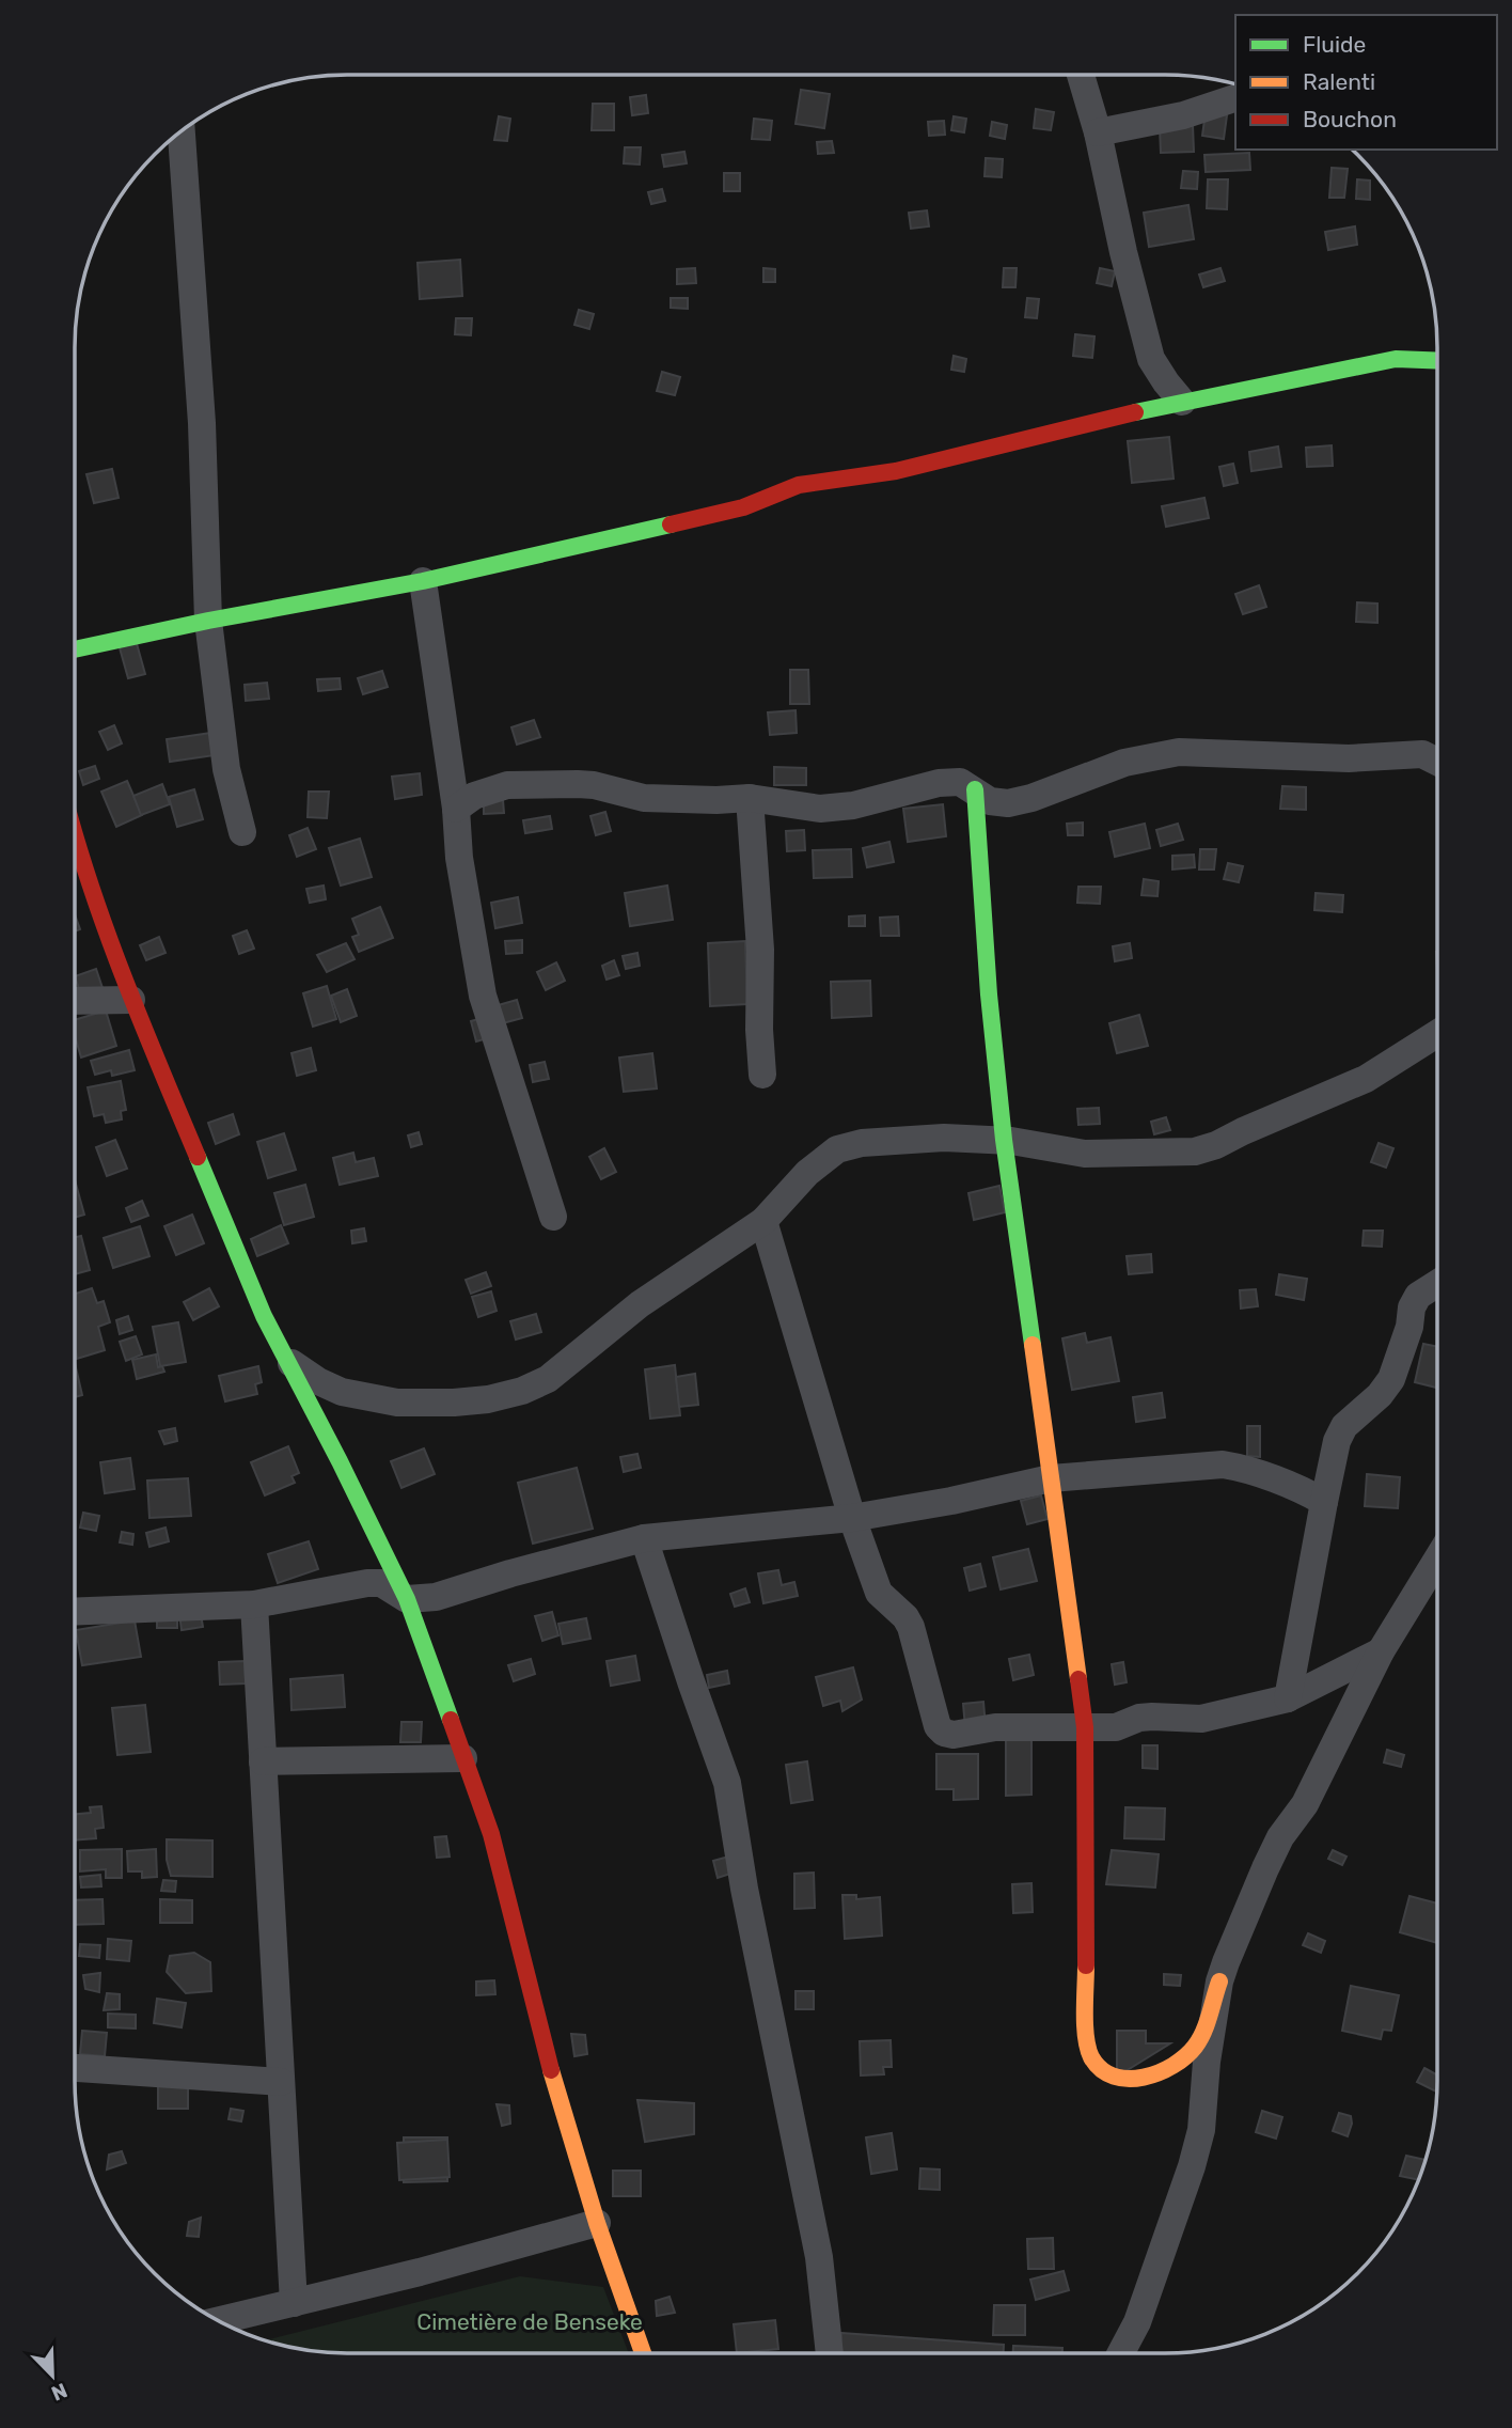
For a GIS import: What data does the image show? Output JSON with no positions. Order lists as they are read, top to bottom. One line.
{"parks":["Cimetière de Benseke"],"legend":["Fluide","Ralenti","Bouchon"],"north":"bottom right"}
